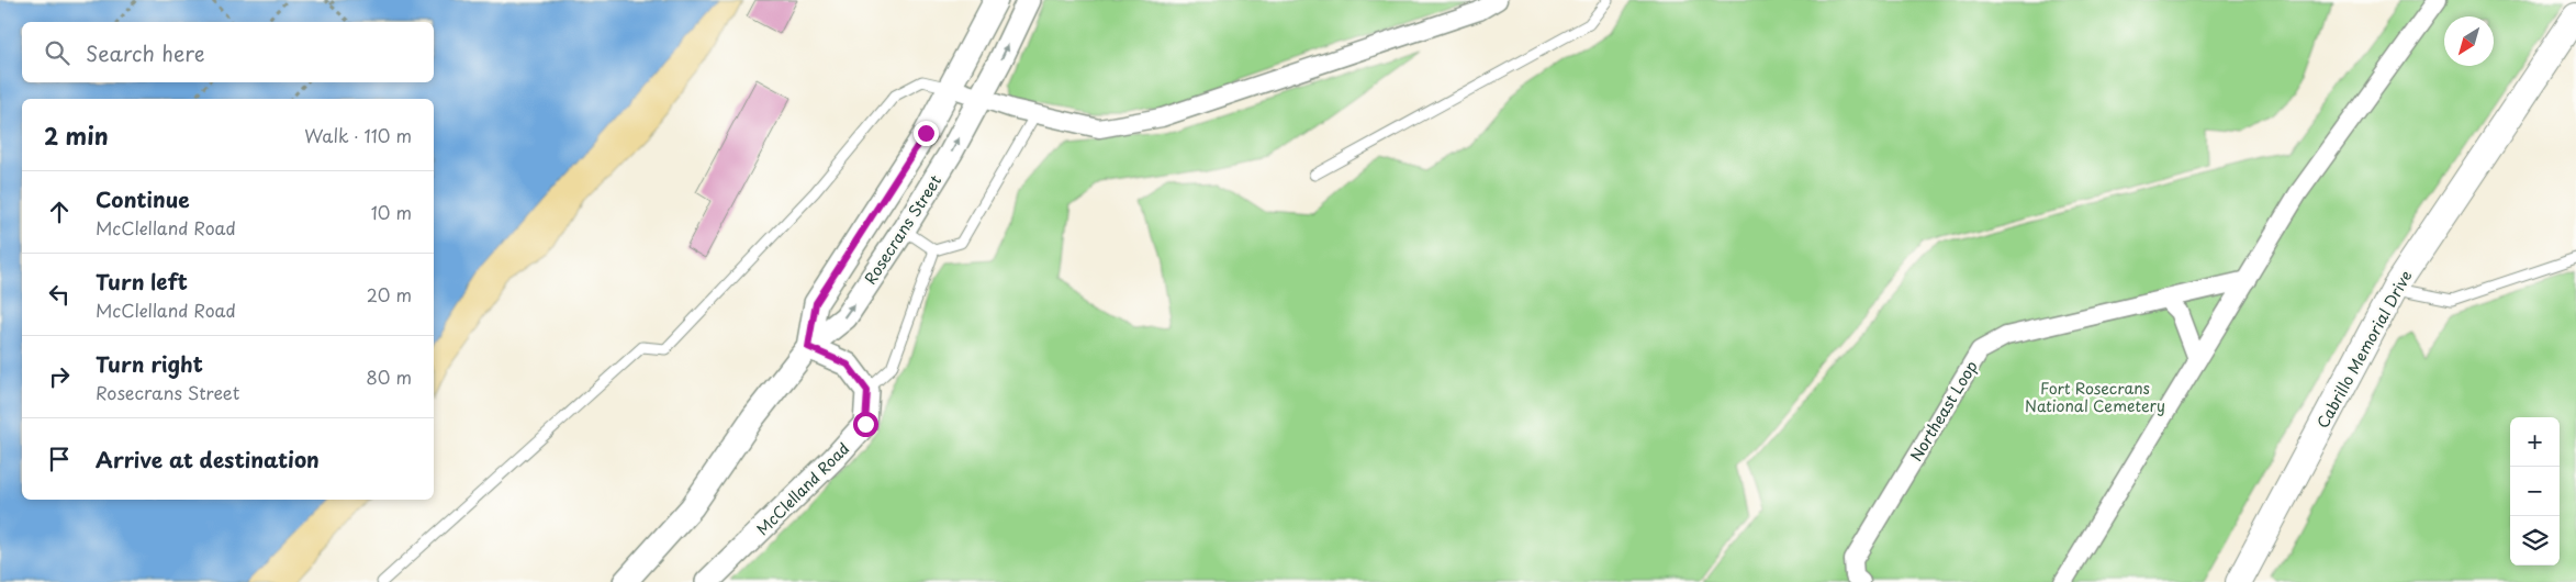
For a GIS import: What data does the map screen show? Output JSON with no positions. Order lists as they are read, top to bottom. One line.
{"streets":{"main road":["Cabrillo Memorial Drive"],"street":["Rosecrans Street","Northeast Loop","McClelland Road"]},"parks":["Fort Rosecrans National Cemetery"],"north":"bottom left","page":{"search":"Search here","heading":["2 min","Walk · 110 m"],"list":[["Continue","McClelland Road","10 m"],["Turn left","McClelland Road","20 m"],["Turn right","Rosecrans Street","80 m"],"Arrive at destination"],"map_buttons":["+","−"]}}
